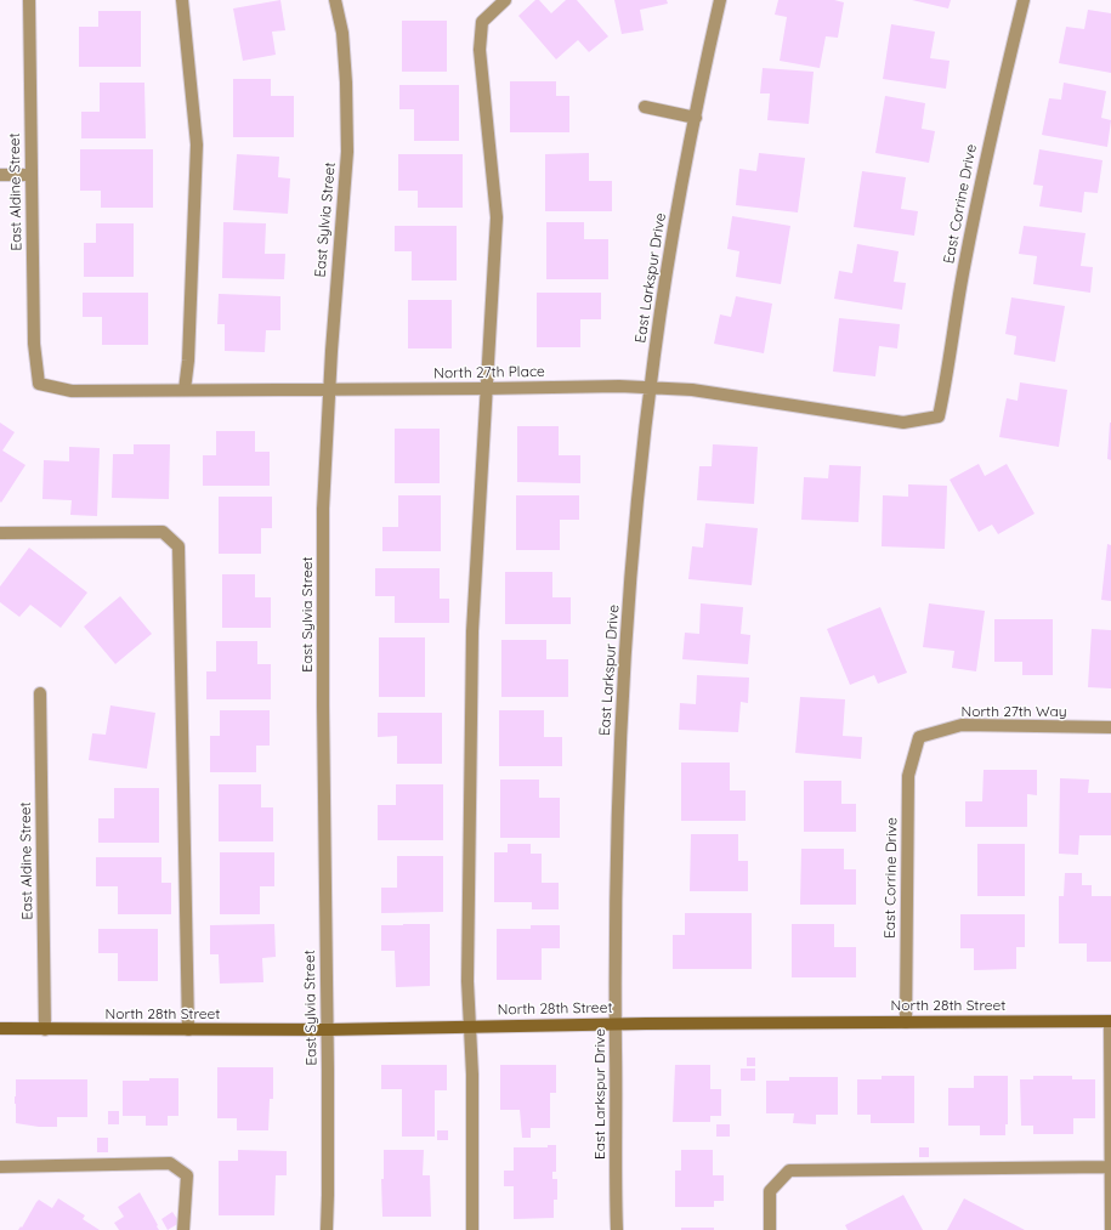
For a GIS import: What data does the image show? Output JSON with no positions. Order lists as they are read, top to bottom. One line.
{"streets":{"street":["East Aldine Street","East Corrine Drive","East Sylvia Street","East Larkspur Drive","North 27th Place","North 27th Way","North 28th Street"]},"crossings":[["East Aldine Street","North 27th Place"],["East Aldine Street","North 28th Street"],["East Corrine Drive","North 27th Place"],["East Corrine Drive","North 27th Way"],["East Corrine Drive","North 28th Street"],["East Sylvia Street","North 27th Place"],["East Sylvia Street","North 28th Street"],["East Larkspur Drive","North 27th Place"],["East Larkspur Drive","North 28th Street"]]}
